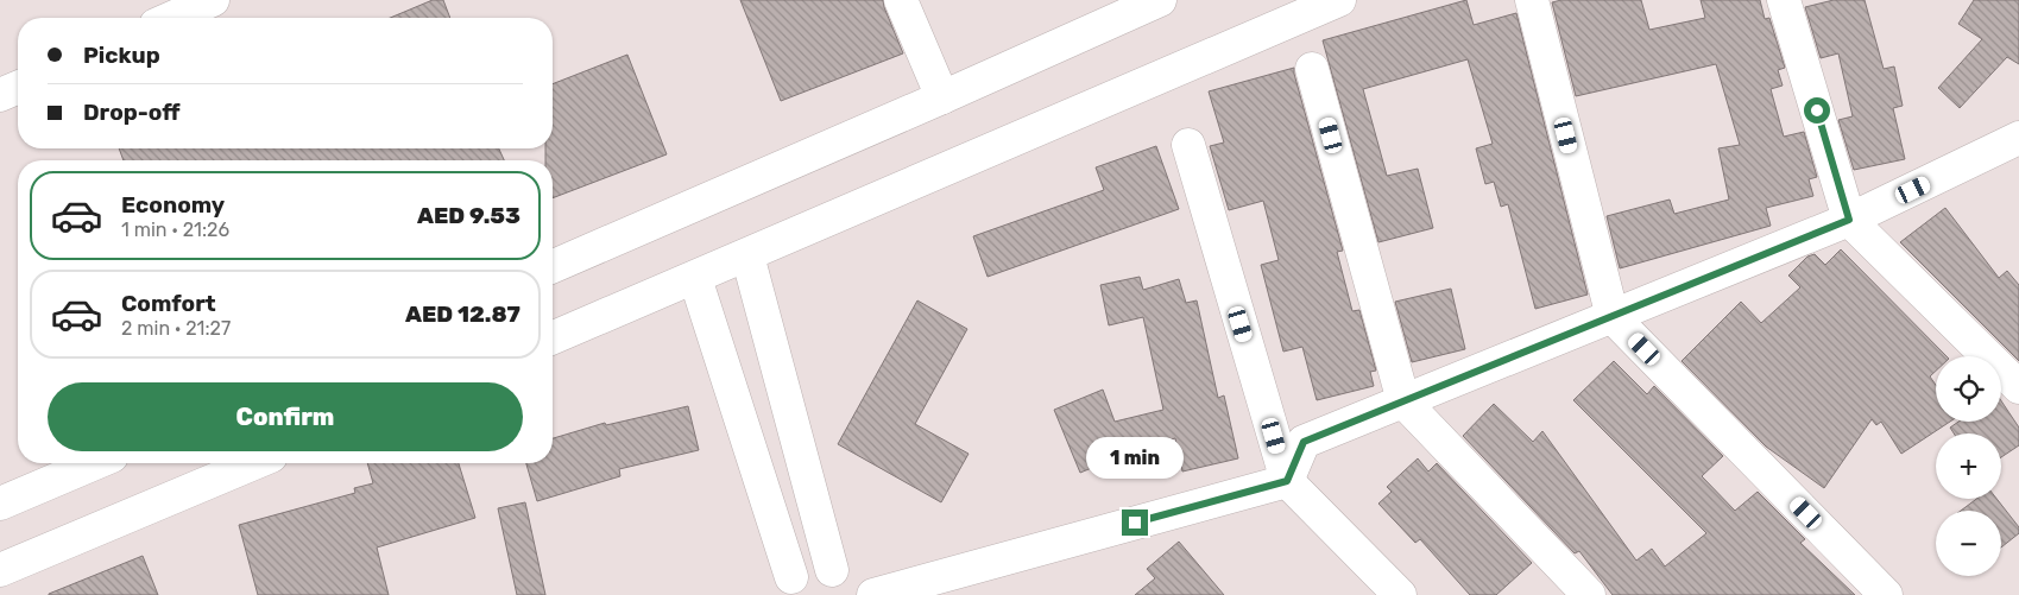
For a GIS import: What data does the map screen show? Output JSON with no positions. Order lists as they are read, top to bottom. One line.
{"page":{"banner":["Pickup","Drop-off"],"list":[{"name":"Economy","note":"1 min · 21:26","value":"AED 9.53"},{"name":"Comfort","note":"2 min · 21:27","value":"AED 12.87"}],"map_buttons":["+","−"],"buttons":"Confirm","bubble":"1 min"}}
